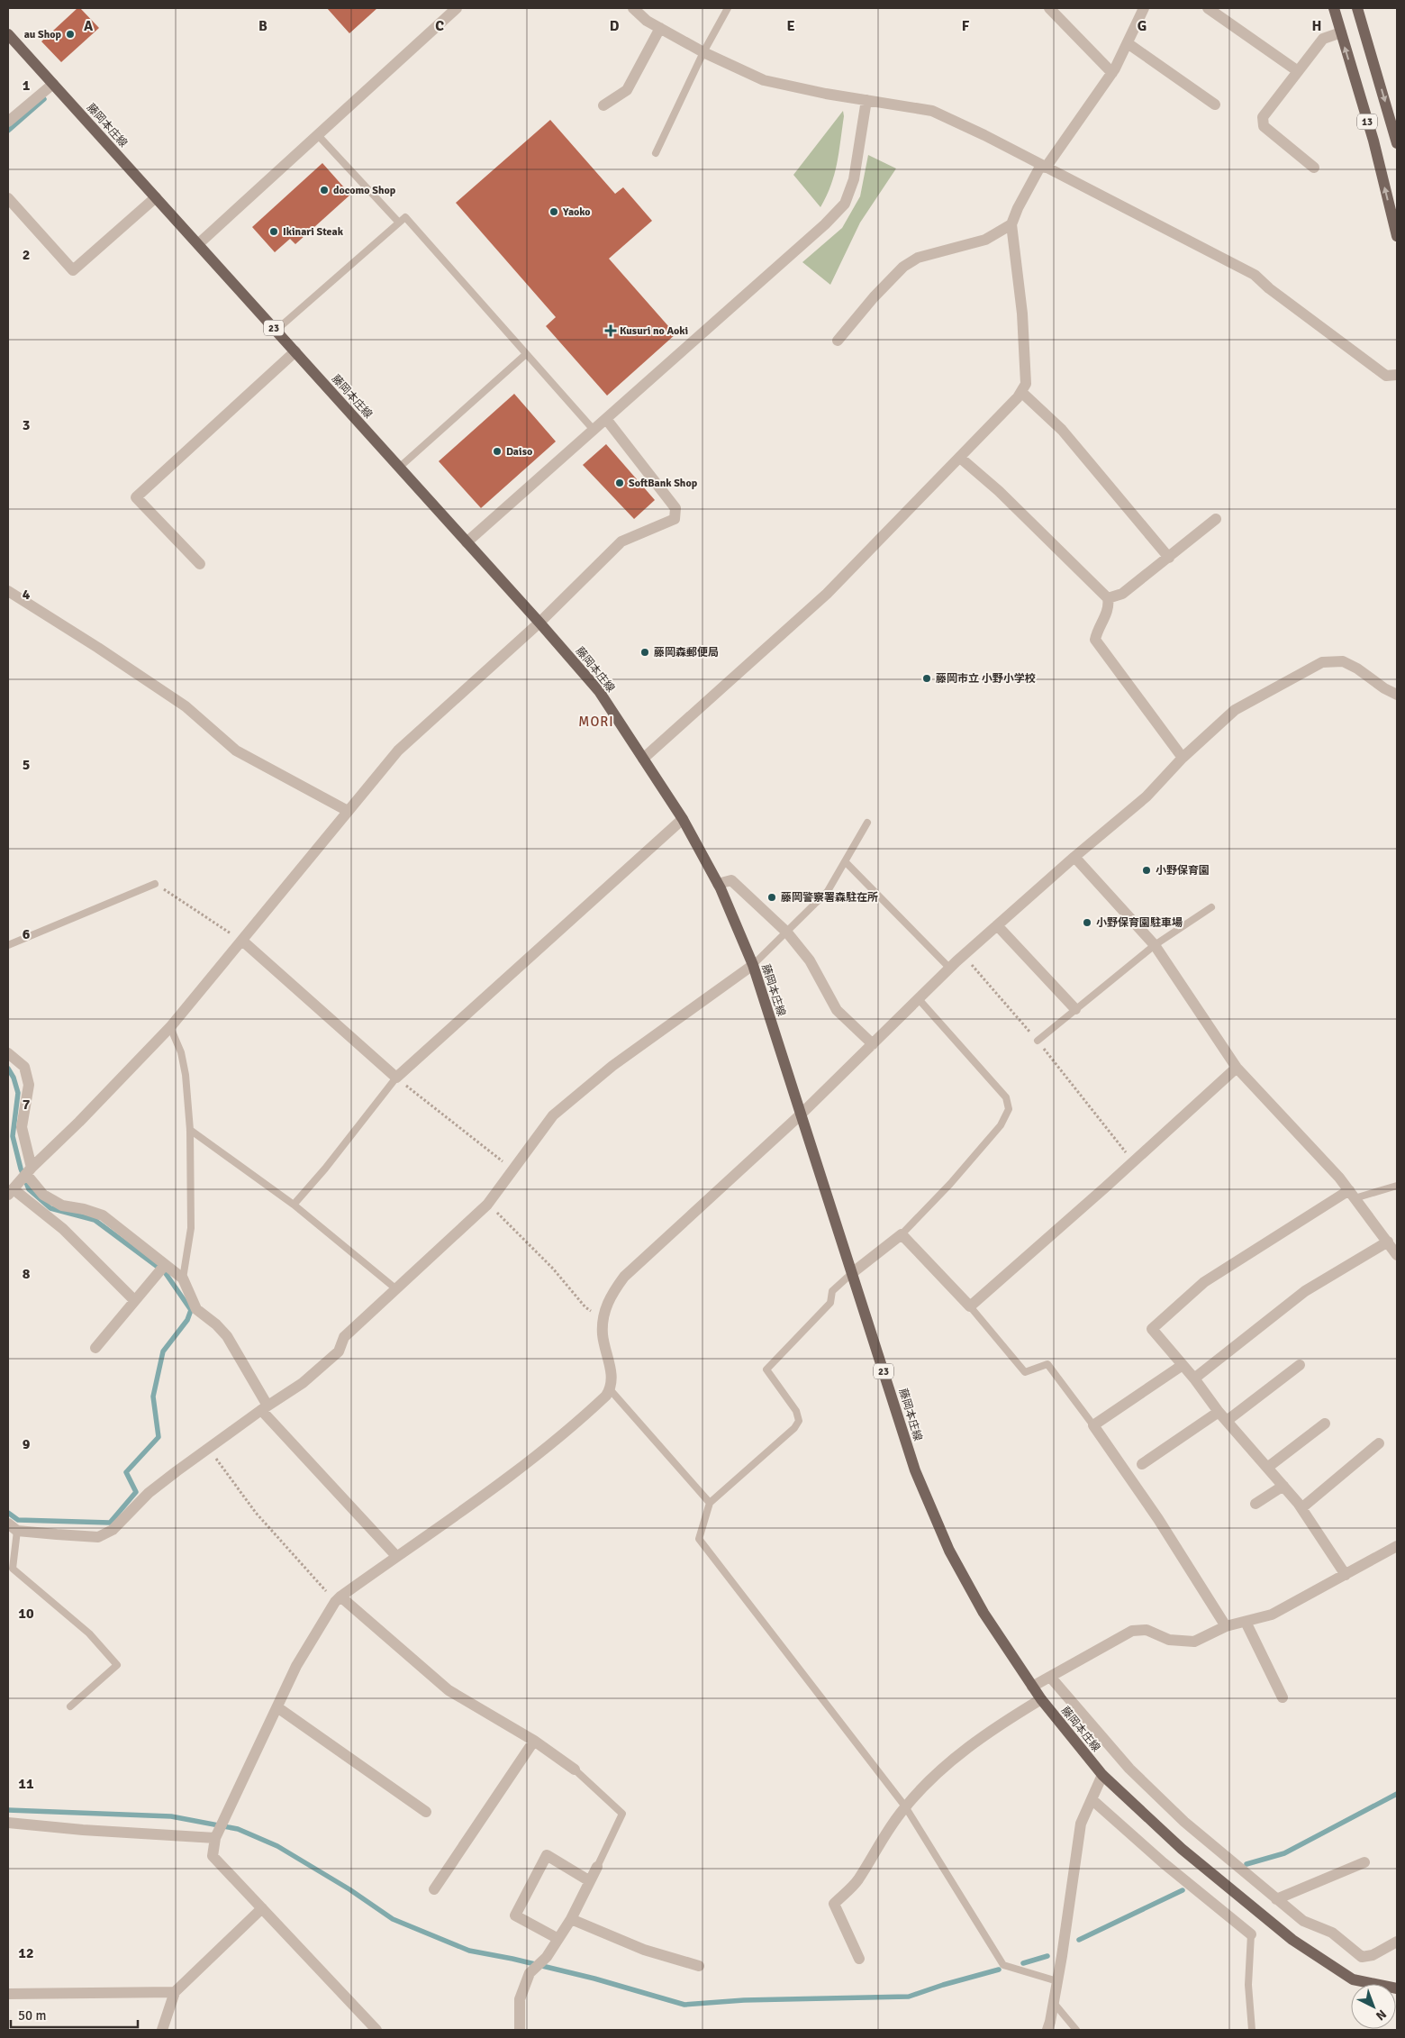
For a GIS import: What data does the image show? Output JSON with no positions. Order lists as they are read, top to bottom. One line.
{"streets":{"main road":["13","藤岡本庄線","23"]},"districts":["MORI"],"places":{"other":["au Shop","docomo Shop","Yaoko","Ikinari Steak","Daiso","SoftBank Shop","藤岡森郵便局","藤岡市立 小野小学校","小野保育園","藤岡警察署森駐在所","小野保育園駐車場"],"health":["Kusuri no Aoki"]},"scale_bar":"50 m","north":"bottom right","grid":{"columns":["A","B","C","D","E","F","G","H"],"rows":["1","2","3","4","5","6","7","8","9","10","11","12"]}}
